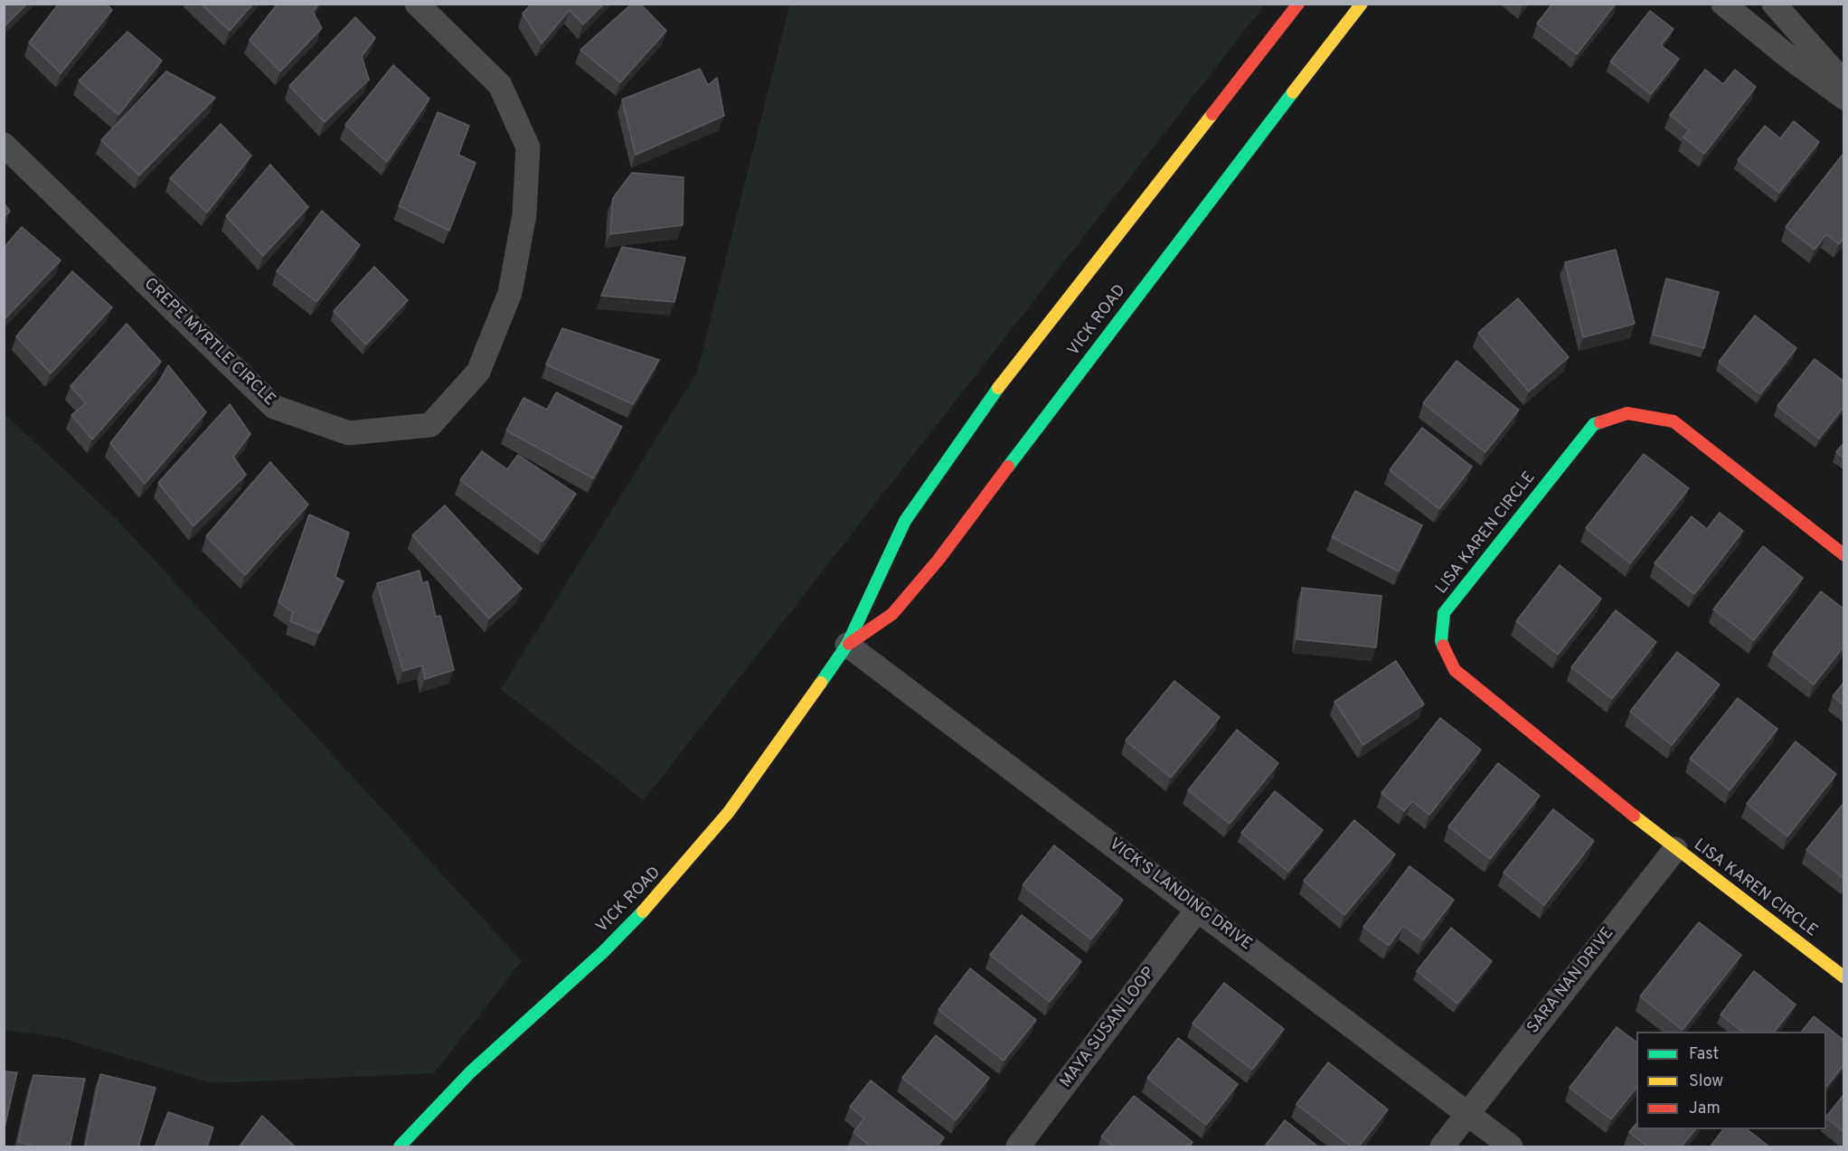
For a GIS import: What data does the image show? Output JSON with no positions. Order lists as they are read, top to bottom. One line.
{"streets":{"street":["VICK ROAD","CREPE MYRTLE CIRCLE","LISA KAREN CIRCLE","VICK'S LANDING DRIVE","SARA NAN DRIVE","MAYA SUSAN LOOP"]},"crossings":[["VICK ROAD","VICK'S LANDING DRIVE"],["LISA KAREN CIRCLE","SARA NAN DRIVE"],["VICK'S LANDING DRIVE","SARA NAN DRIVE"],["VICK'S LANDING DRIVE","MAYA SUSAN LOOP"]],"legend":["Fast","Slow","Jam"]}
